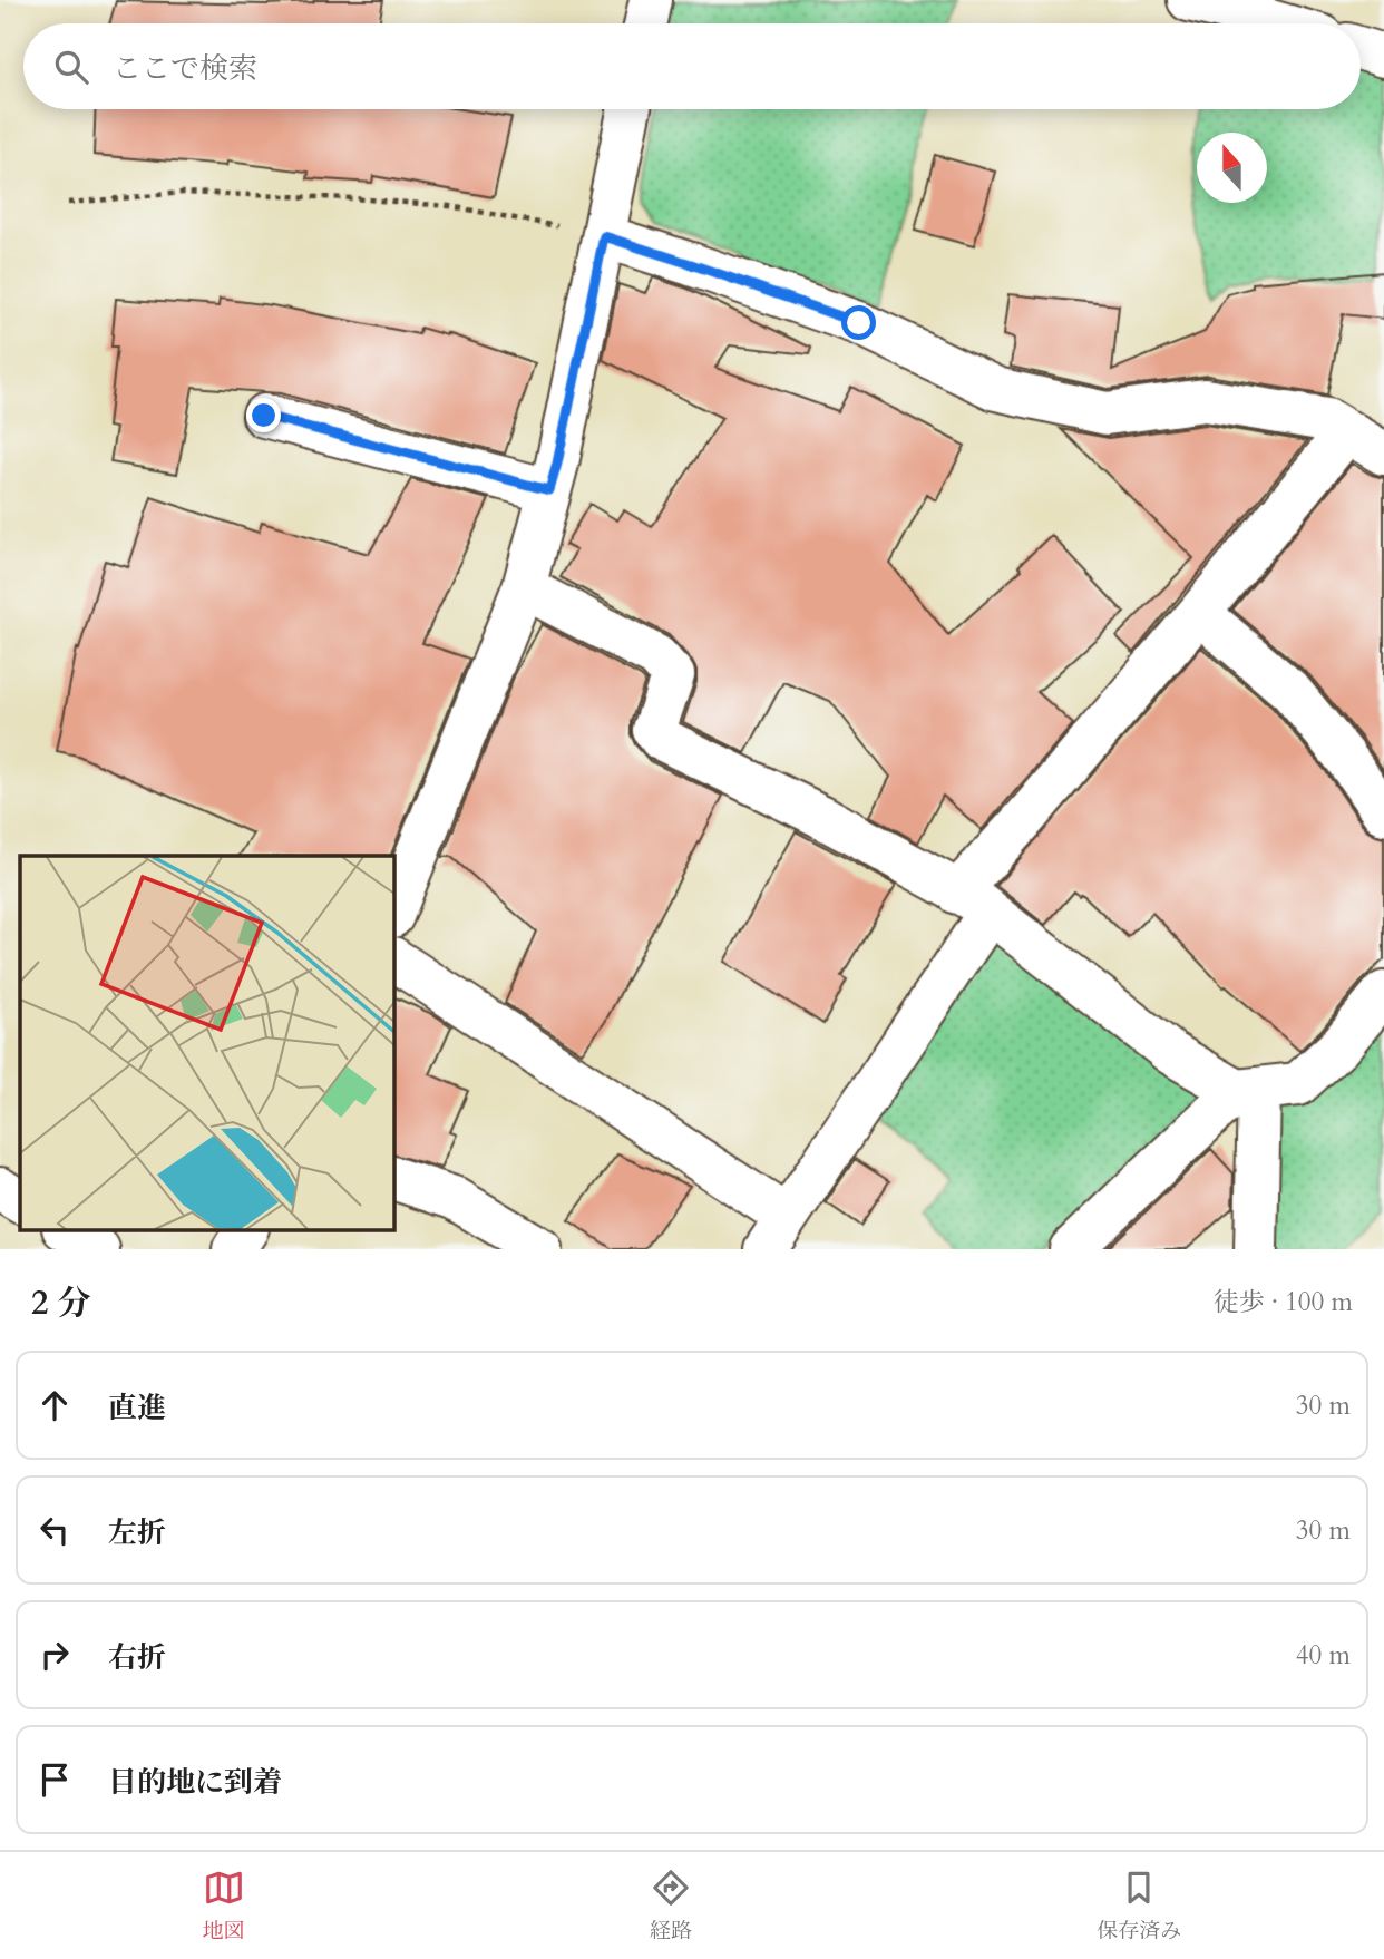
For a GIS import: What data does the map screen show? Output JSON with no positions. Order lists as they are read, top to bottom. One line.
{"north":"top","page":{"search":"ここで検索","heading":["2 分","徒歩 · 100 m"],"list":[["直進","30 m"],["左折","30 m"],["右折","40 m"],"目的地に到着"],"nav":["地図","経路","保存済み"]}}
